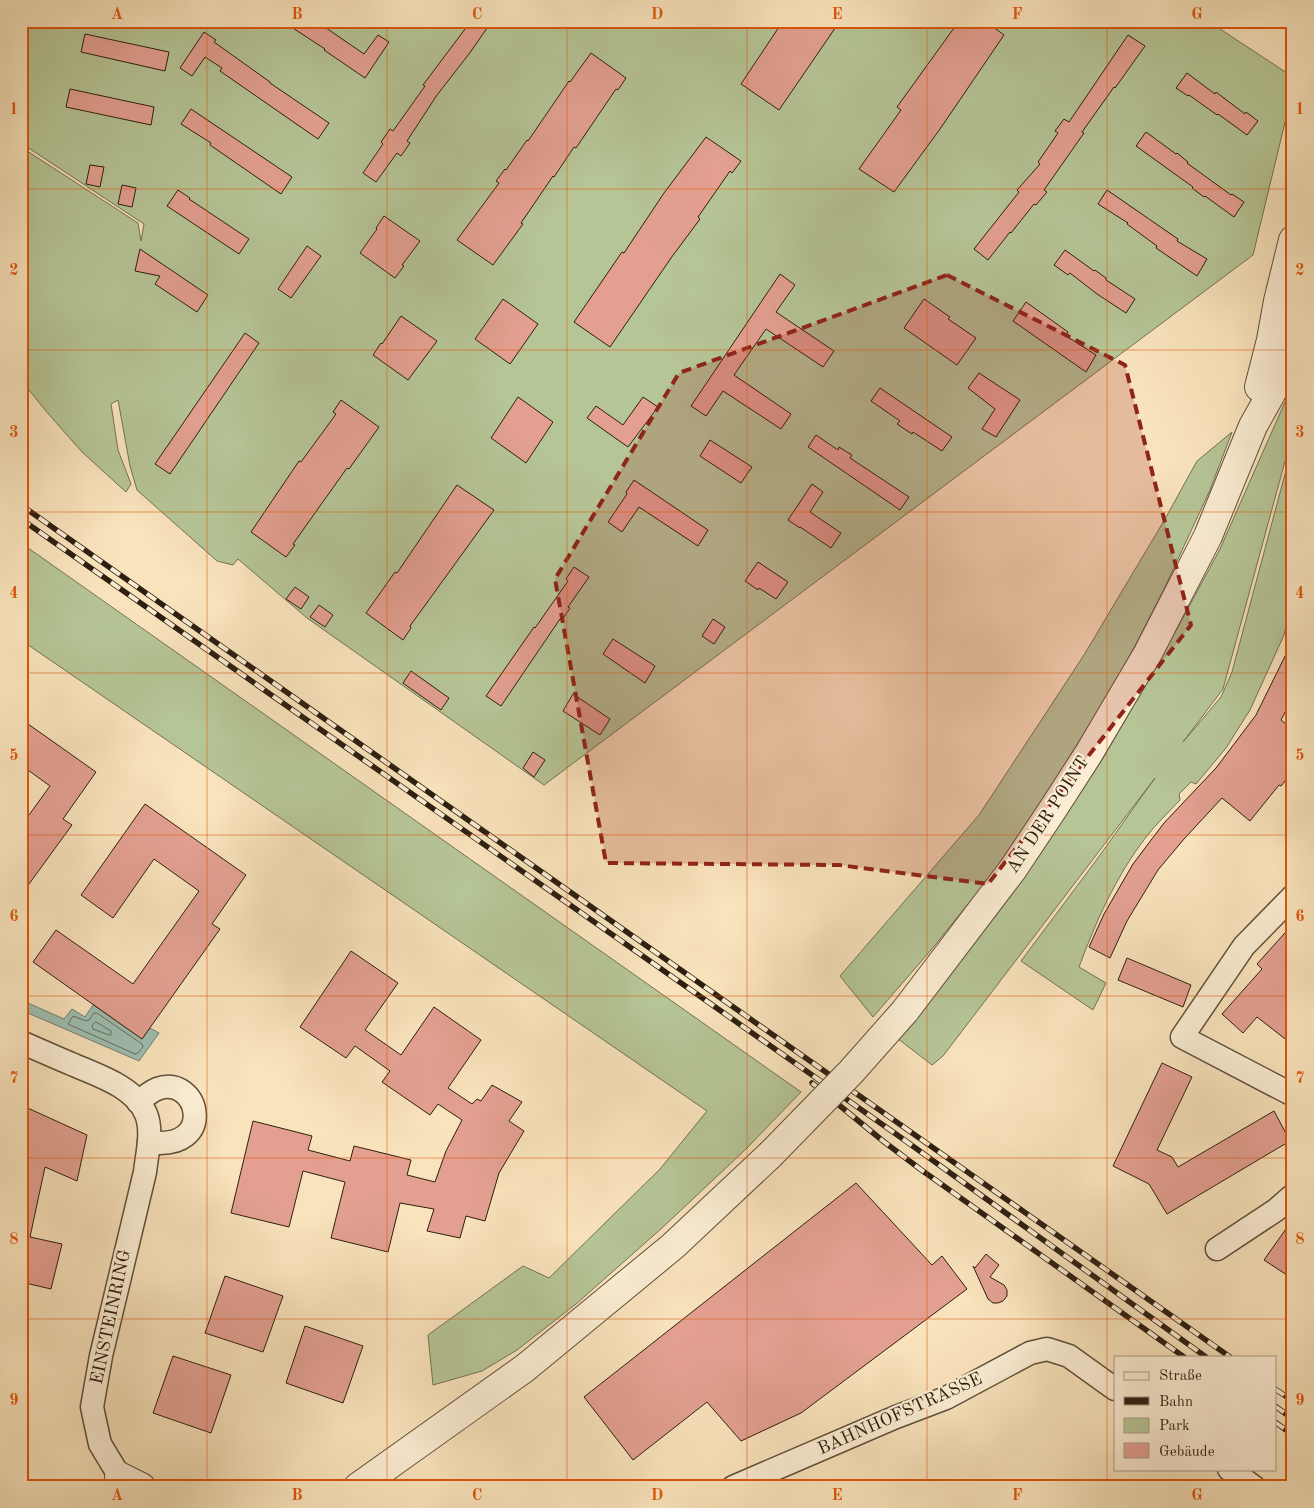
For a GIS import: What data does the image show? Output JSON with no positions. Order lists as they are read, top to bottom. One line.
{"streets":{"street":["AN DER POINT","EINSTEINRING","BAHNHOFSTRASSE"]},"legend":["Straße","Bahn","Park","Gebäude"],"grid":{"columns":["A","B","C","D","E","F","G"],"rows":["1","2","3","4","5","6","7","8","9"]}}
